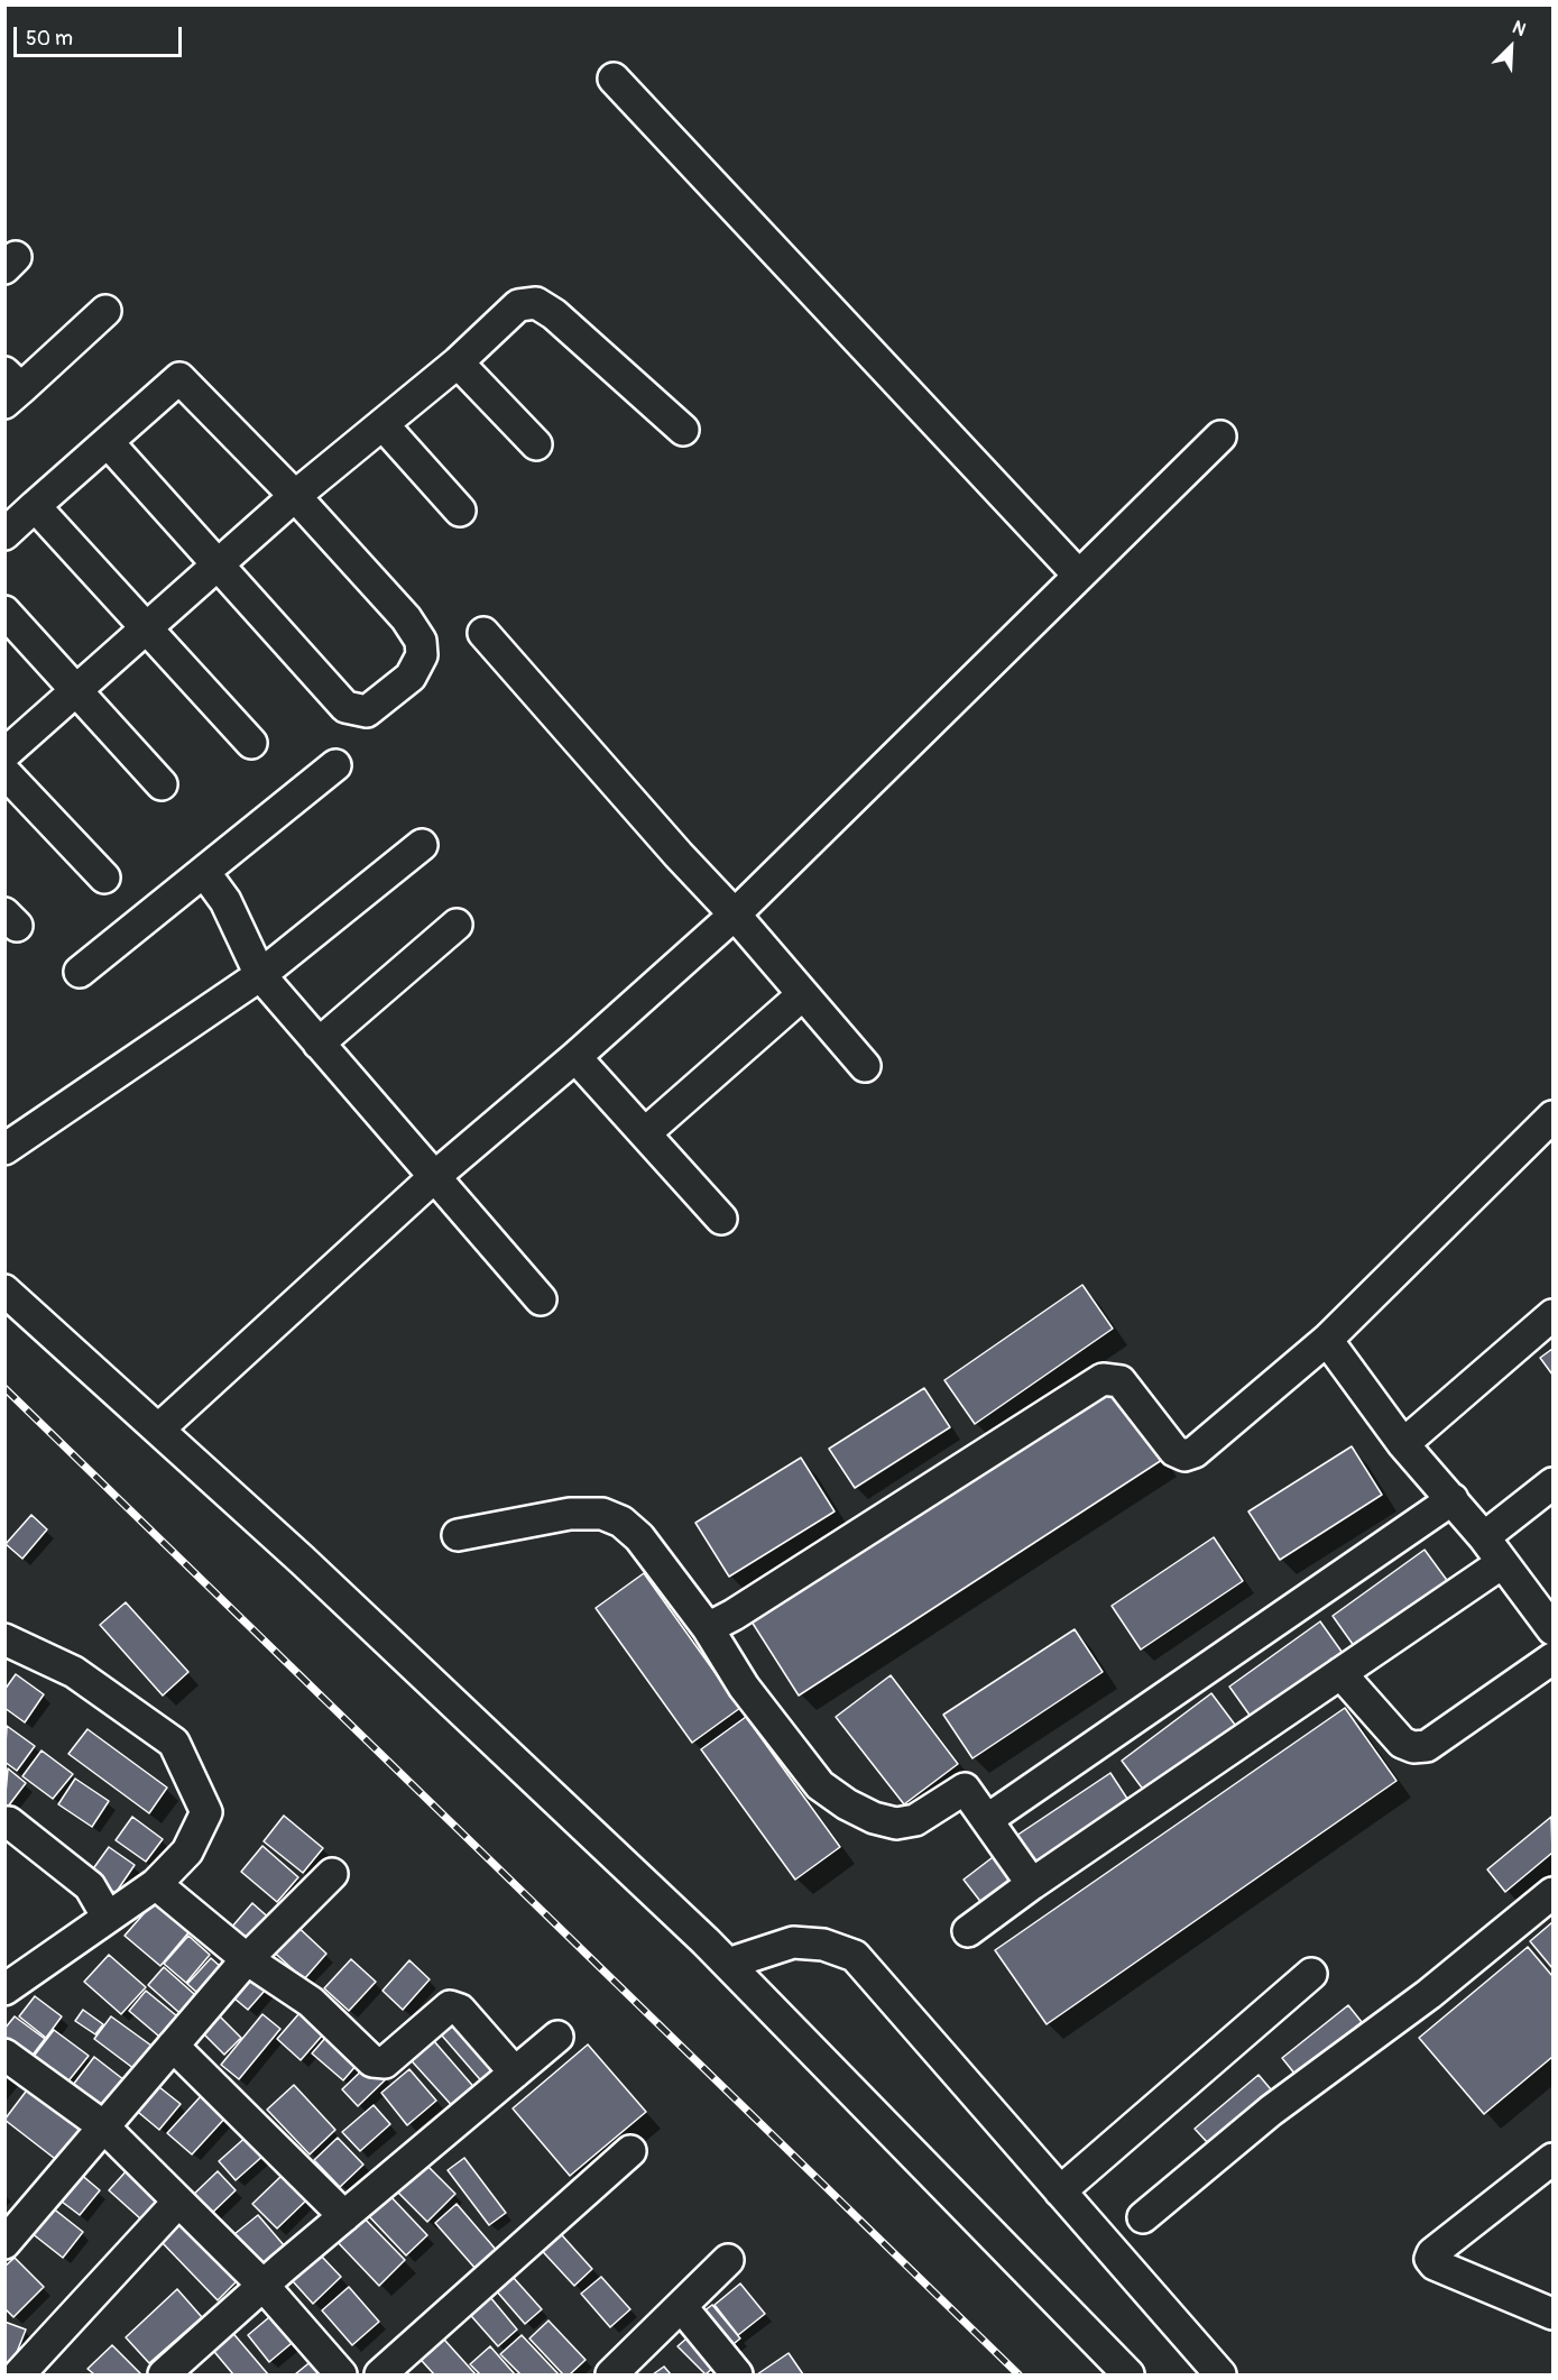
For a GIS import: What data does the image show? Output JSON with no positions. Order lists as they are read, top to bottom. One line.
{"scale_bar":"50 m","north":"top right"}
